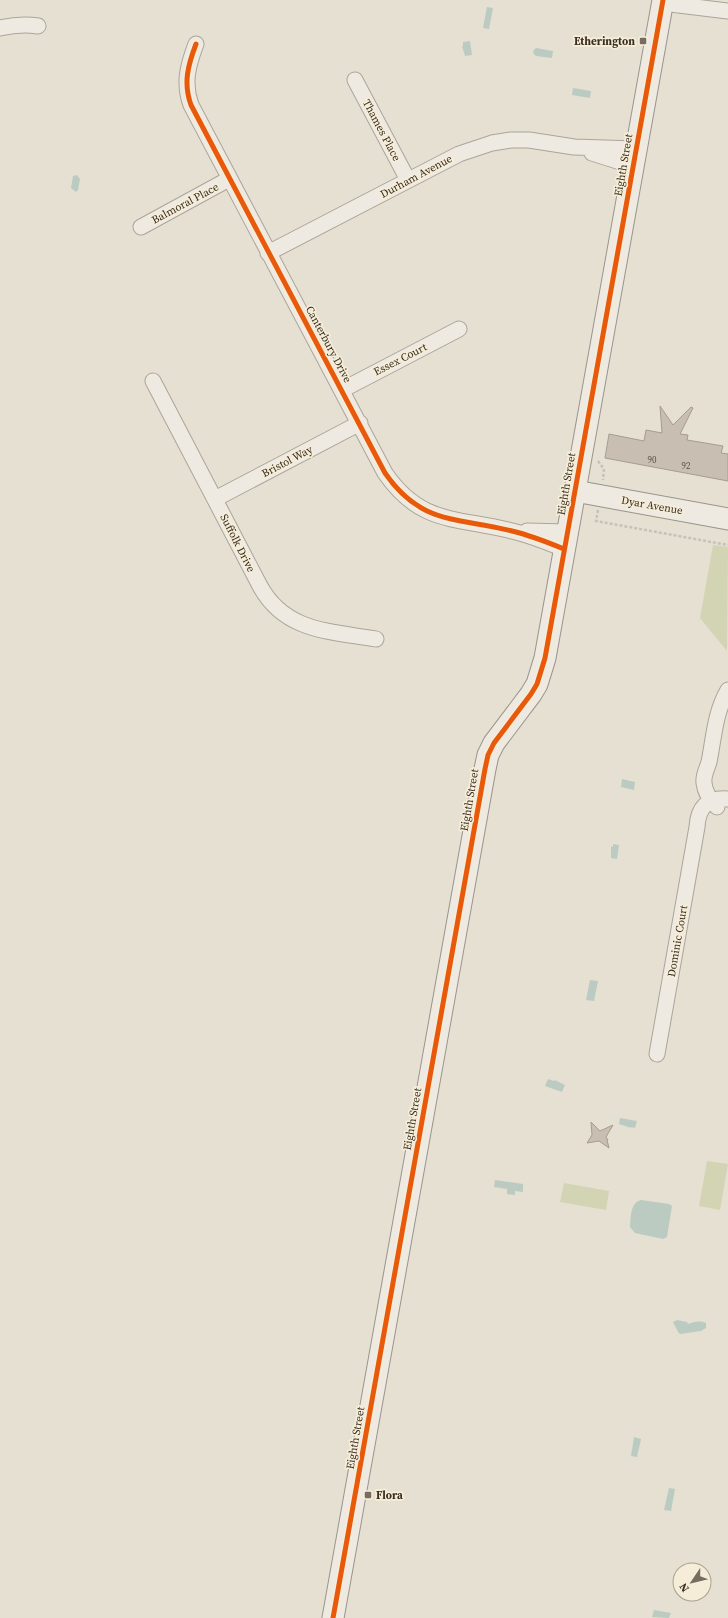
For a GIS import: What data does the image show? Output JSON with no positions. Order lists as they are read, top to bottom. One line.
{"streets":{"street":["Thames Place","Eighth Street","Durham Avenue","Balmoral Place","Canterbury Drive","Essex Court","Bristol Way","Dyar Avenue","Suffolk Drive","Dominic Court"]},"crossings":[["Thames Place","Durham Avenue"],["Eighth Street","Durham Avenue"],["Eighth Street","Canterbury Drive"],["Eighth Street","Dyar Avenue"],["Durham Avenue","Canterbury Drive"],["Balmoral Place","Canterbury Drive"],["Canterbury Drive","Essex Court"],["Canterbury Drive","Bristol Way"],["Bristol Way","Suffolk Drive"]],"places":{"transit":["Etherington","Flora"]},"house_numbers":["90","92"],"north":"bottom left"}
